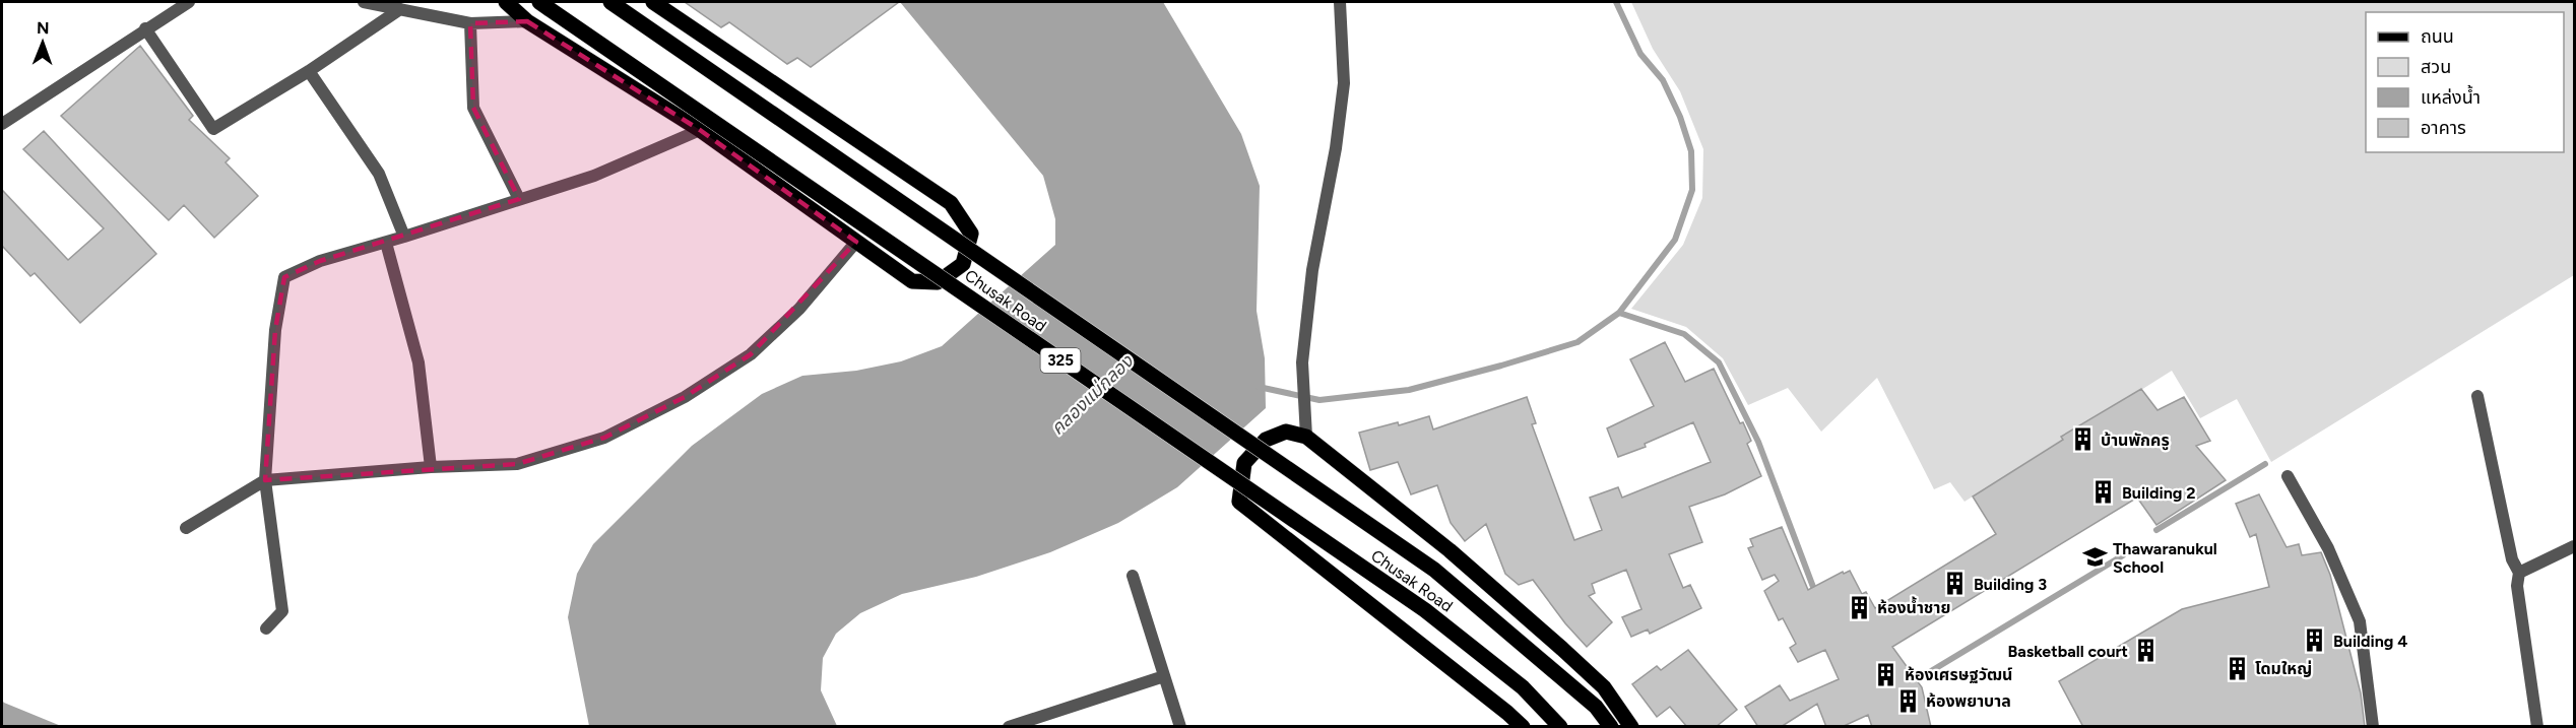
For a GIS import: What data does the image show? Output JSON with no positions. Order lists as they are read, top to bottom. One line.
{"streets":{"main road":["Chusak Road","325"]},"water":["คลองแม่กลอง"],"places":{"building":["บ้านพักครู","Building 2","Building 3","ห้องน้ำชาย","Building 4","Basketball court","โดมใหญ่","ห้องเศรษฐวัฒน์","ห้องพยาบาล"],"school or university":["Thawaranukul School"]},"legend":["ถนน","สวน","แหล่งน้ำ","อาคาร"],"north":"top"}
